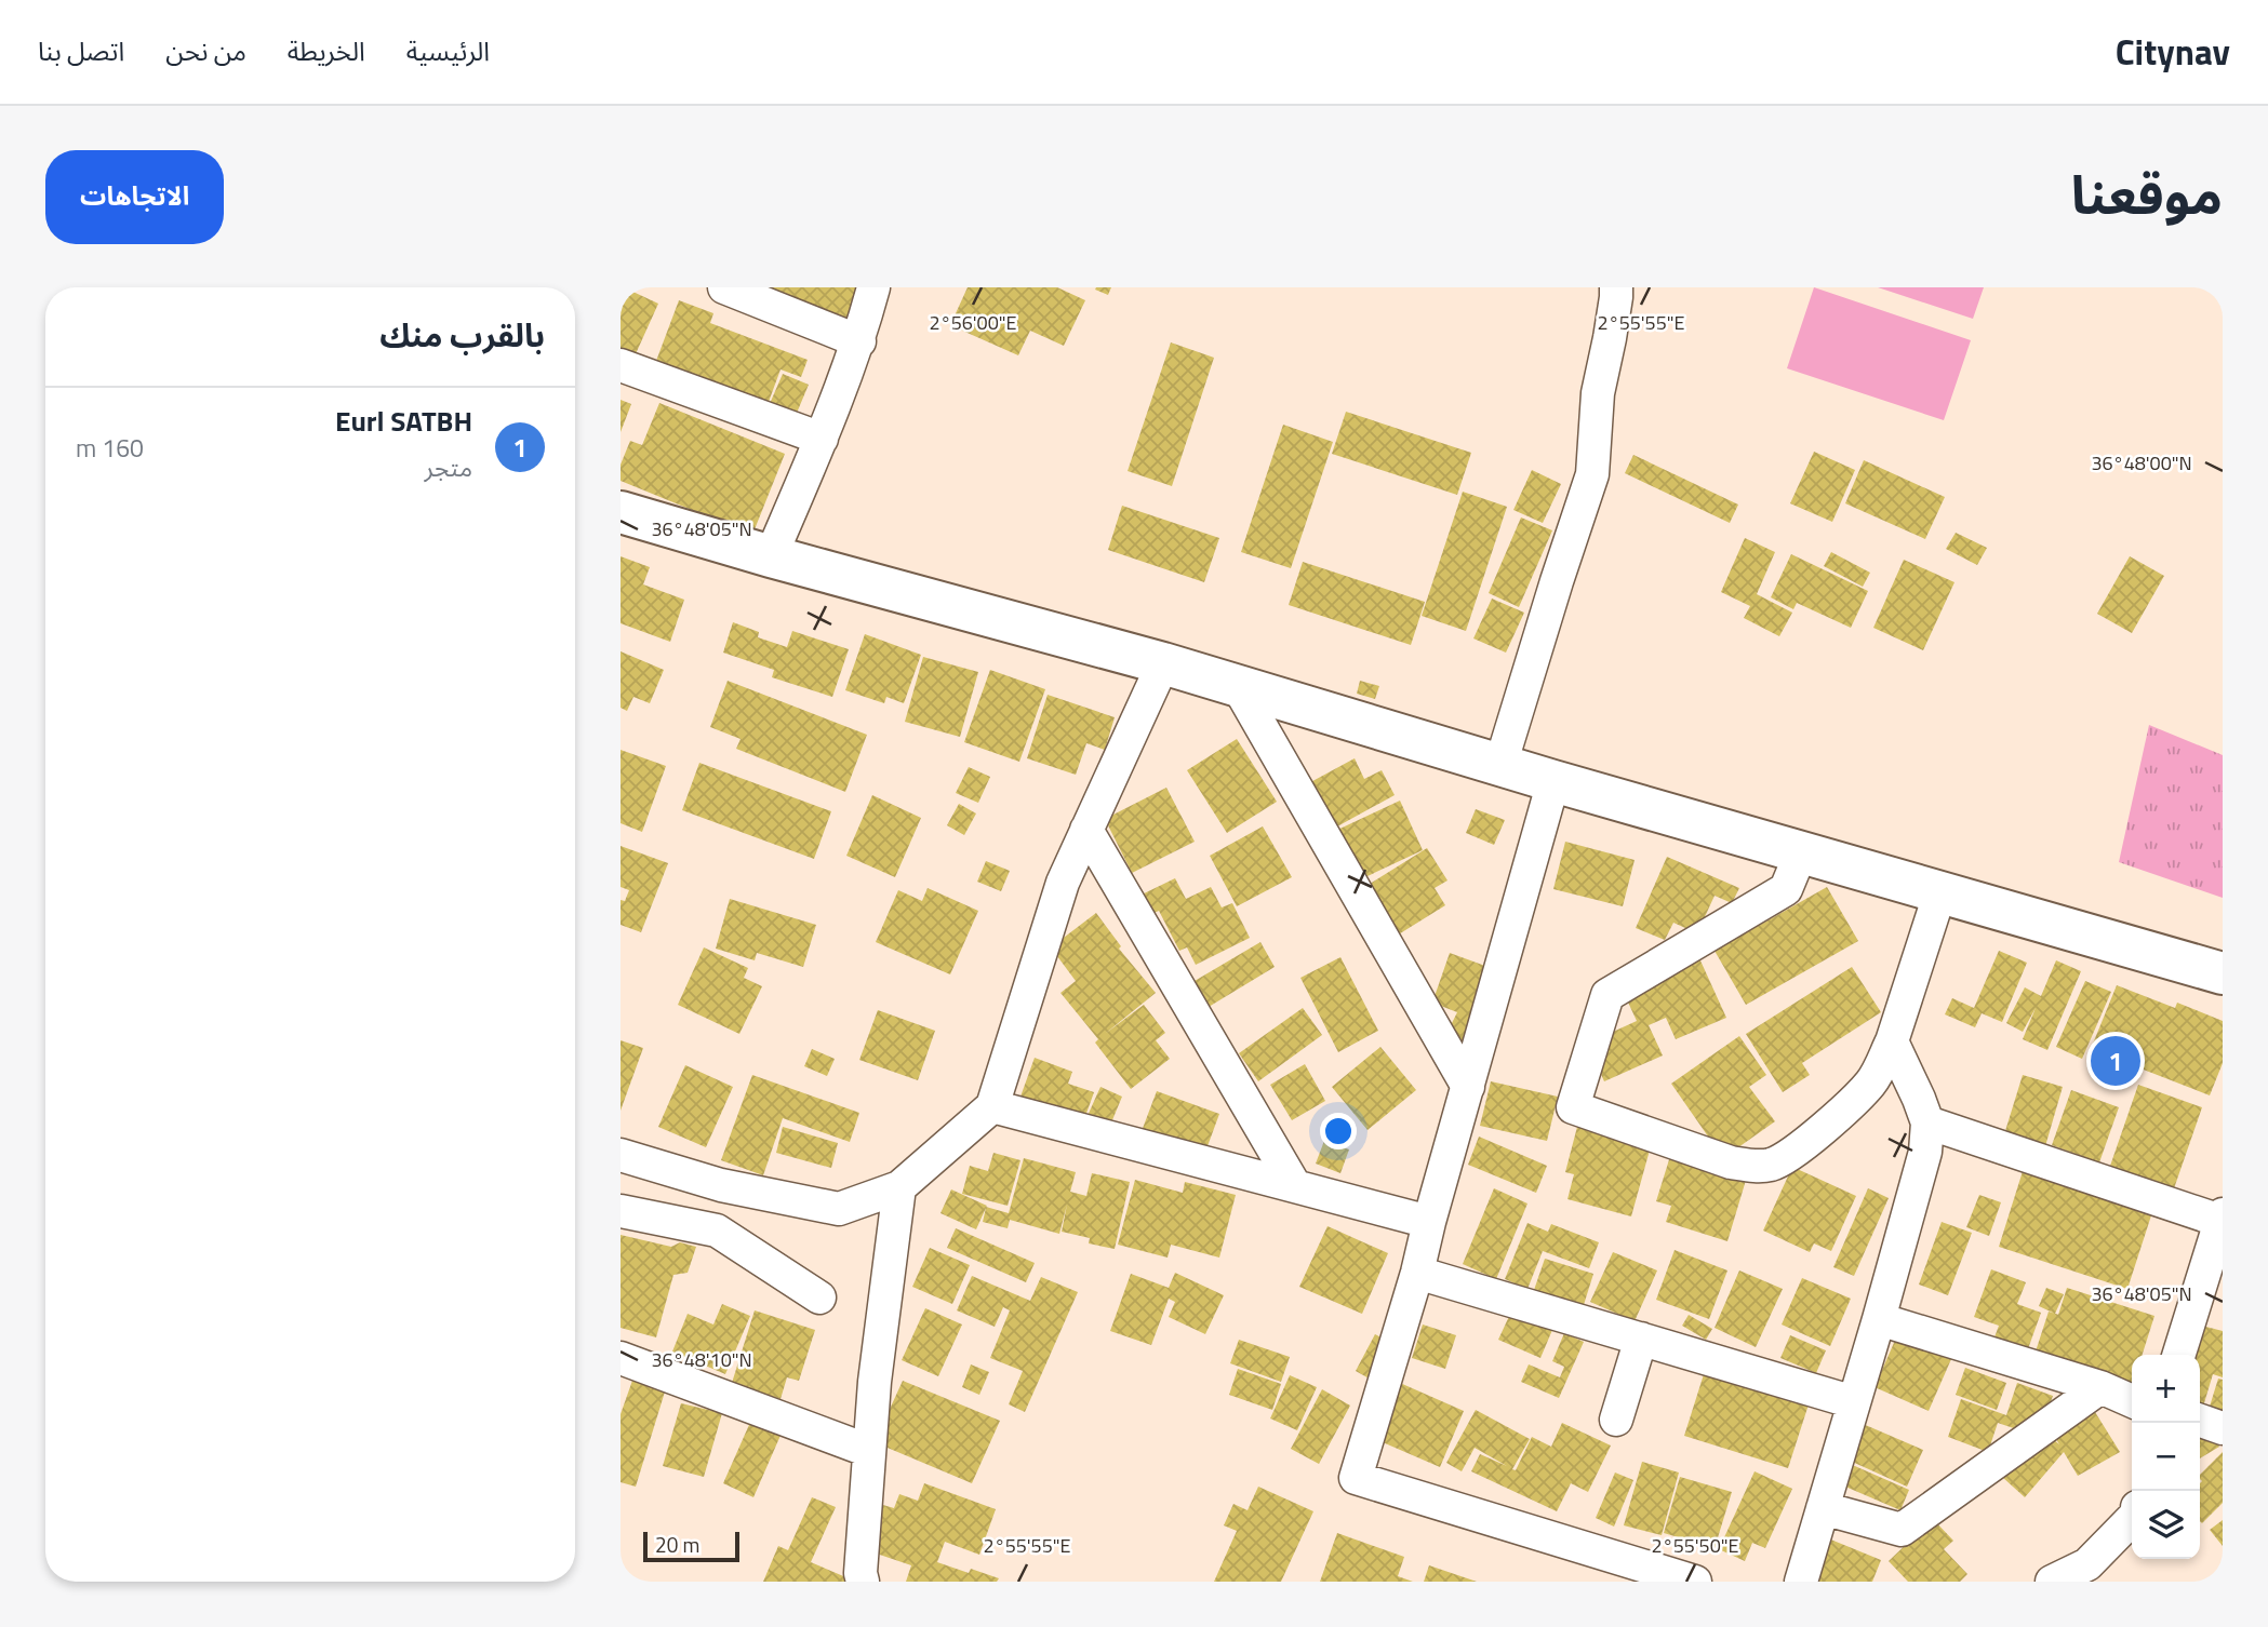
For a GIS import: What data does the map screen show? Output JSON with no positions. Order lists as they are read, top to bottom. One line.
{"scale_bar":"20 m","page":{"header":"Citynav","nav":["الرئيسية","الخريطة","من نحن","اتصل بنا"],"title":"موقعنا","buttons":"الاتجاهات","heading":"بالقرب منك","list":[{"mark":"1","name":"Eurl SATBH","note":"متجر","value":"160 m"}],"pins":"1","map_buttons":["+","−"],"scale":"20 m"},"coordinates":["2°56'00\"E","2°55'55\"E","36°48'00\"N","36°48'05\"N","36°48'10\"N","2°55'50\"E"]}
